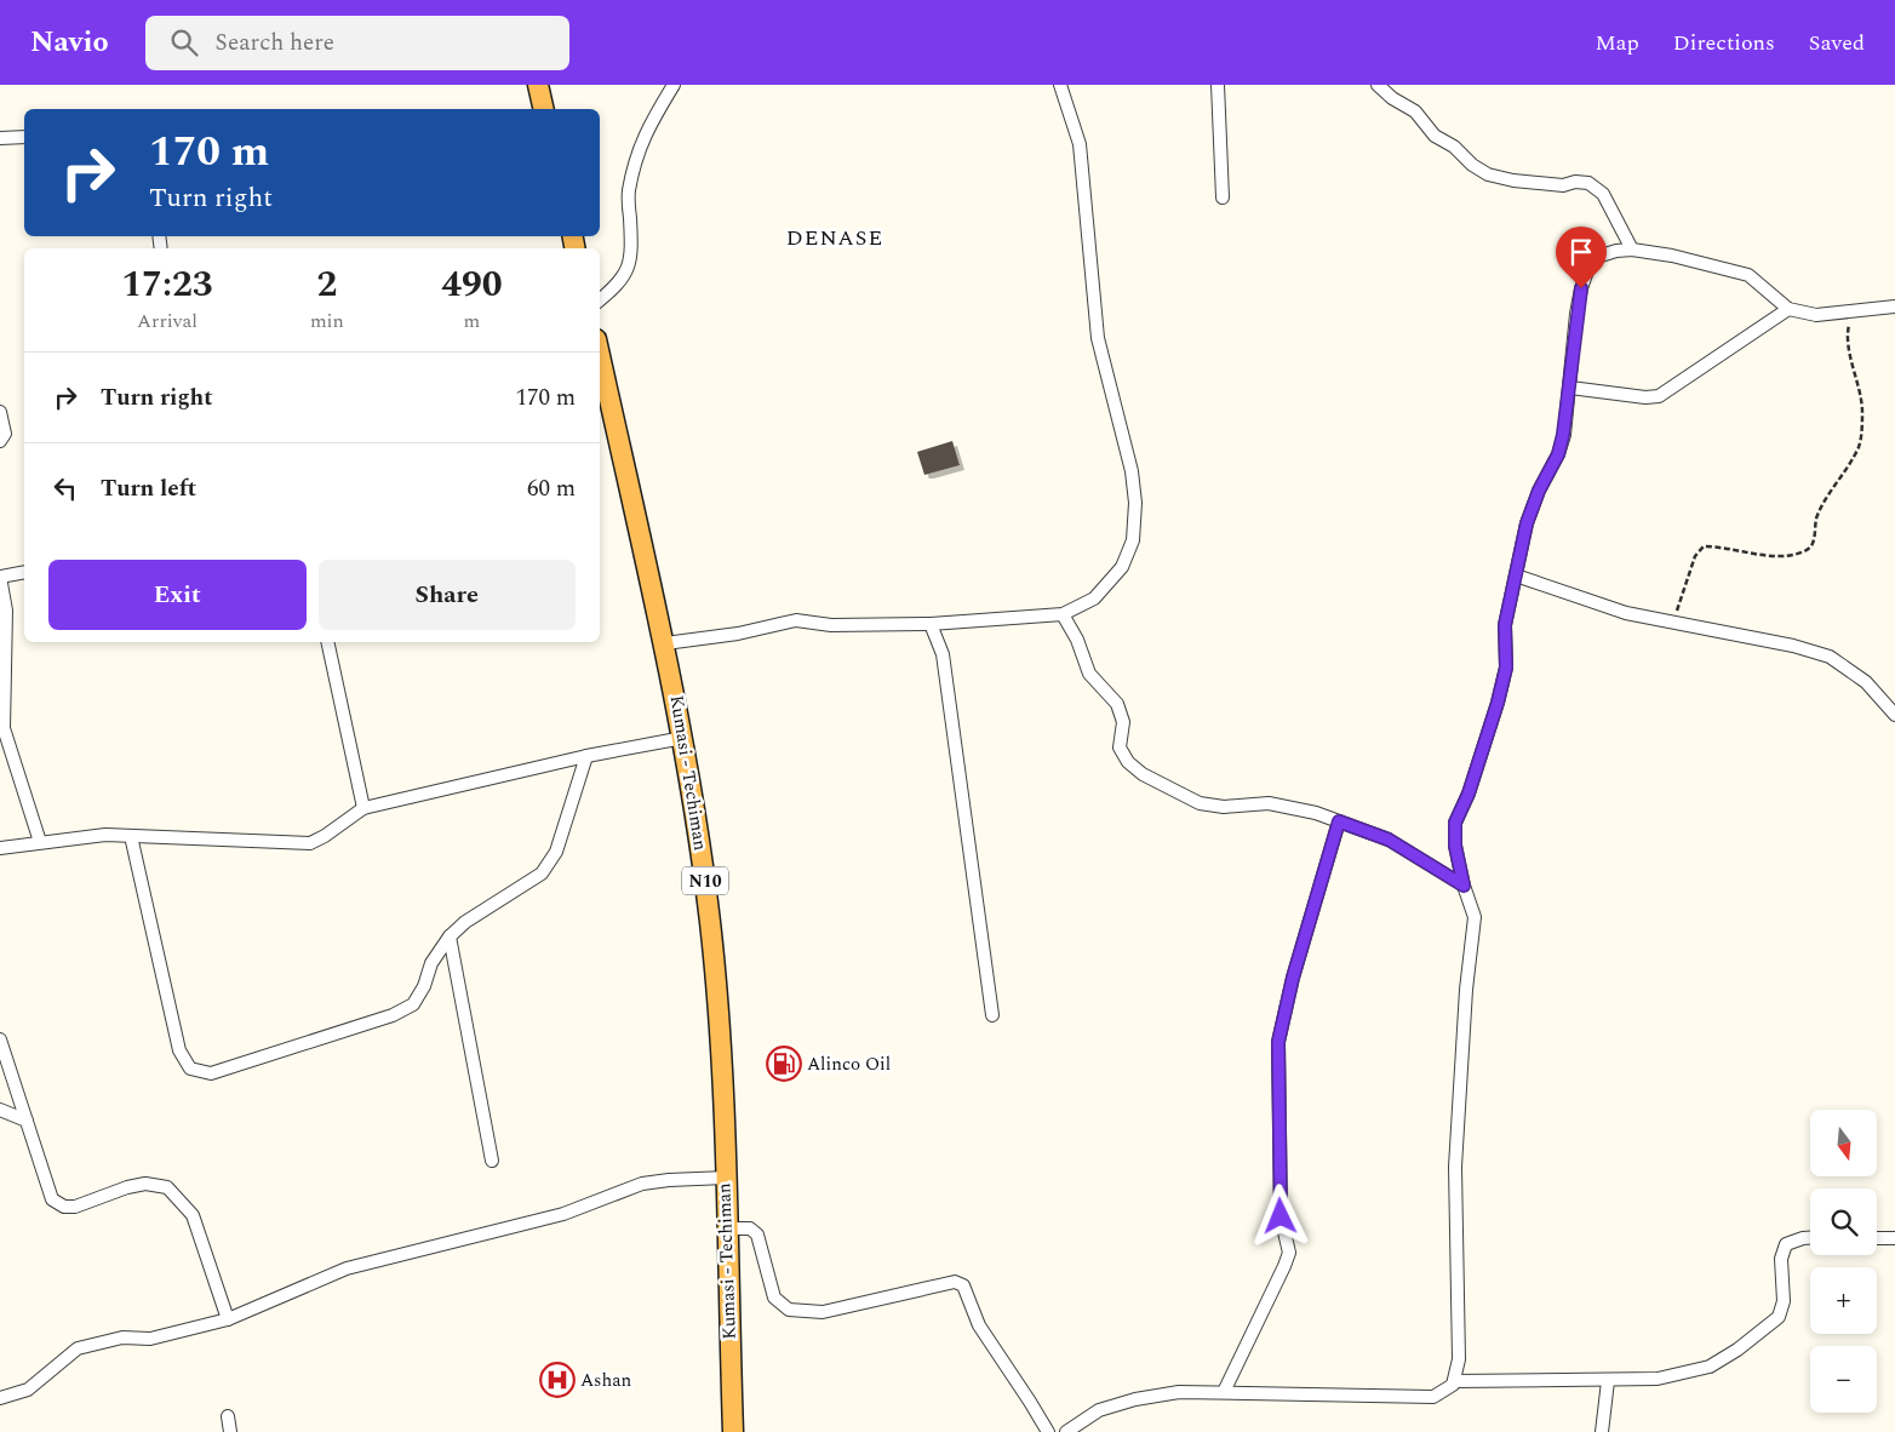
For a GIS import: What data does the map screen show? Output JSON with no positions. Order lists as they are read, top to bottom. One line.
{"streets":{"highway":["Kumasi - Techiman","N10"]},"districts":["DENASE"],"places":{"fuel station":["Alinco Oil"],"hospital":["Ashan"]},"north":"bottom","page":{"header":"Navio","search":"Search here","nav":["Map","Directions","Saved"],"turn":["170 m","Turn right"],"eta":["17:23","Arrival","2","min","490","m"],"list":[{"name":"Turn right","value":"170 m"},{"name":"Turn left","value":"60 m"}],"buttons":["Exit","Share"],"map_buttons":["+","−"]}}
